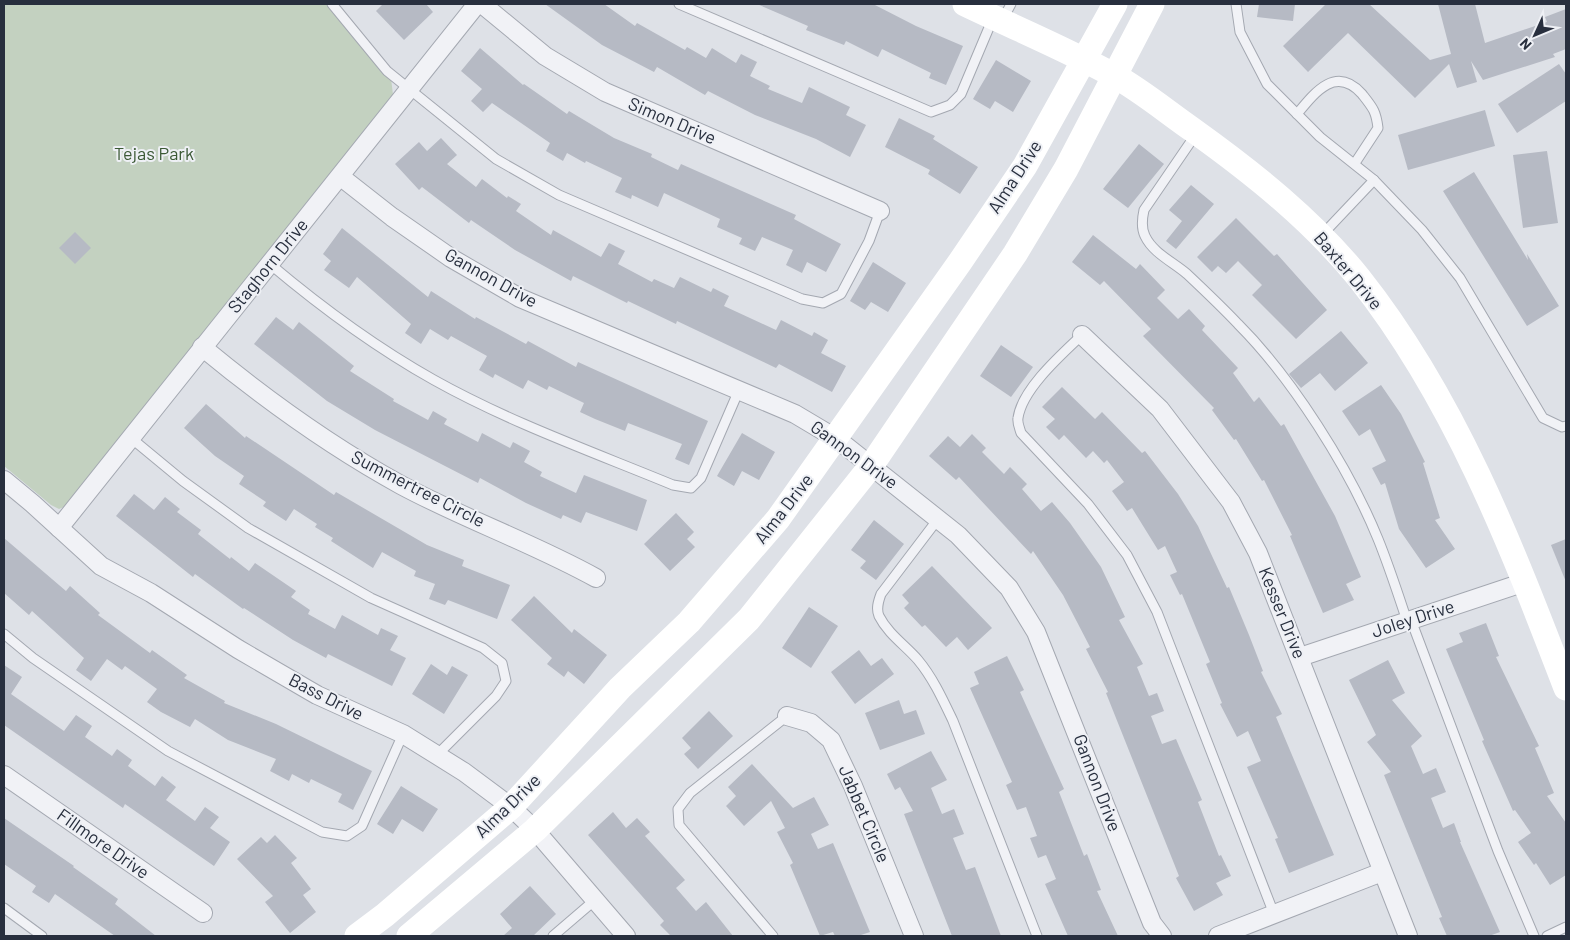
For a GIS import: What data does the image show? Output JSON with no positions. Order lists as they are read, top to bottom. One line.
{"streets":{"main road":["Alma Drive","Baxter Drive"],"street":["Simon Drive","Staghorn Drive","Gannon Drive","Summertree Circle","Kesser Drive","Joley Drive","Bass Drive","Jabbet Circle","Fillmore Drive"]},"crossings":[["Alma Drive","Baxter Drive"],["Alma Drive","Gannon Drive"],["Alma Drive","Bass Drive"],["Staghorn Drive","Gannon Drive"],["Staghorn Drive","Summertree Circle"],["Staghorn Drive","Bass Drive"],["Baxter Drive","Joley Drive"],["Kesser Drive","Joley Drive"]],"parks":["Tejas Park"],"north":"bottom left"}
